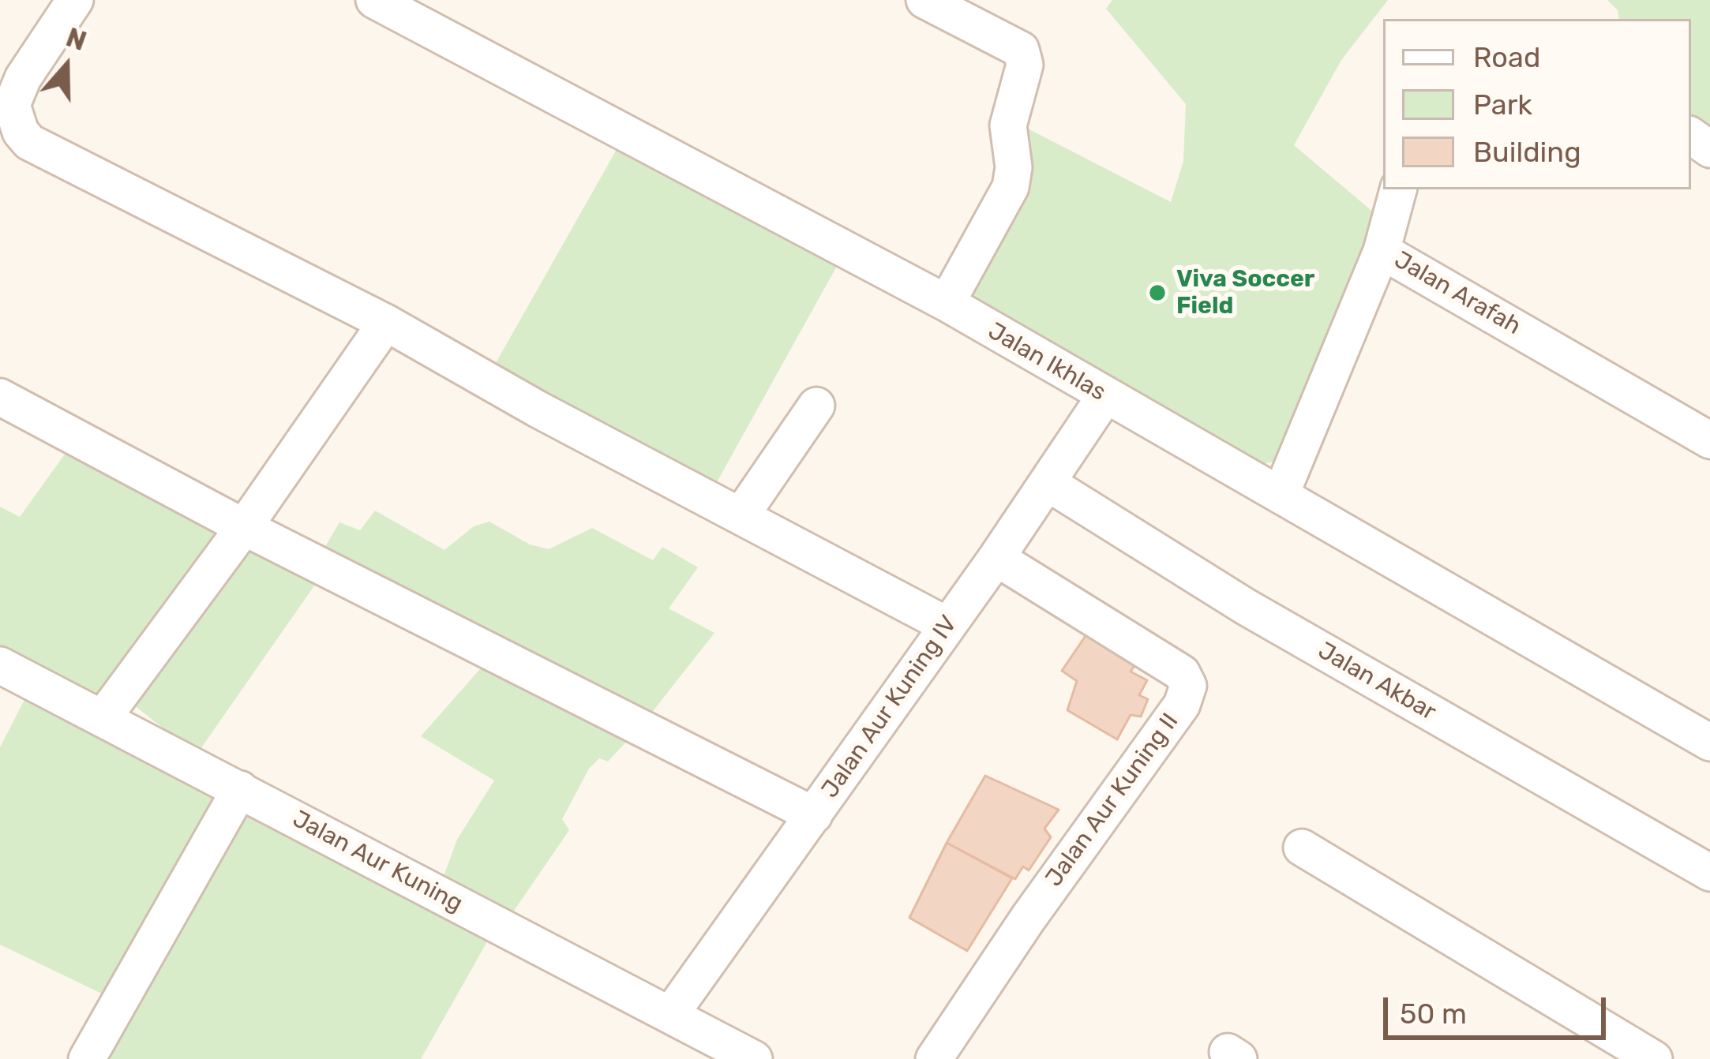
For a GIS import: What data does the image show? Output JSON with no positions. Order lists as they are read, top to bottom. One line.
{"streets":{"street":["Jalan Arafah","Jalan Ikhlas","Jalan Akbar","Jalan Aur Kuning IV","Jalan Aur Kuning II","Jalan Aur Kuning"]},"crossings":[["Jalan Arafah","Jalan Ikhlas"],["Jalan Ikhlas","Jalan Aur Kuning IV"],["Jalan Akbar","Jalan Aur Kuning IV"],["Jalan Aur Kuning IV","Jalan Aur Kuning II"],["Jalan Aur Kuning IV","Jalan Aur Kuning"]],"places":["Viva Soccer Field"],"legend":["Road","Park","Building"],"scale_bar":"50 m","north":"top"}
